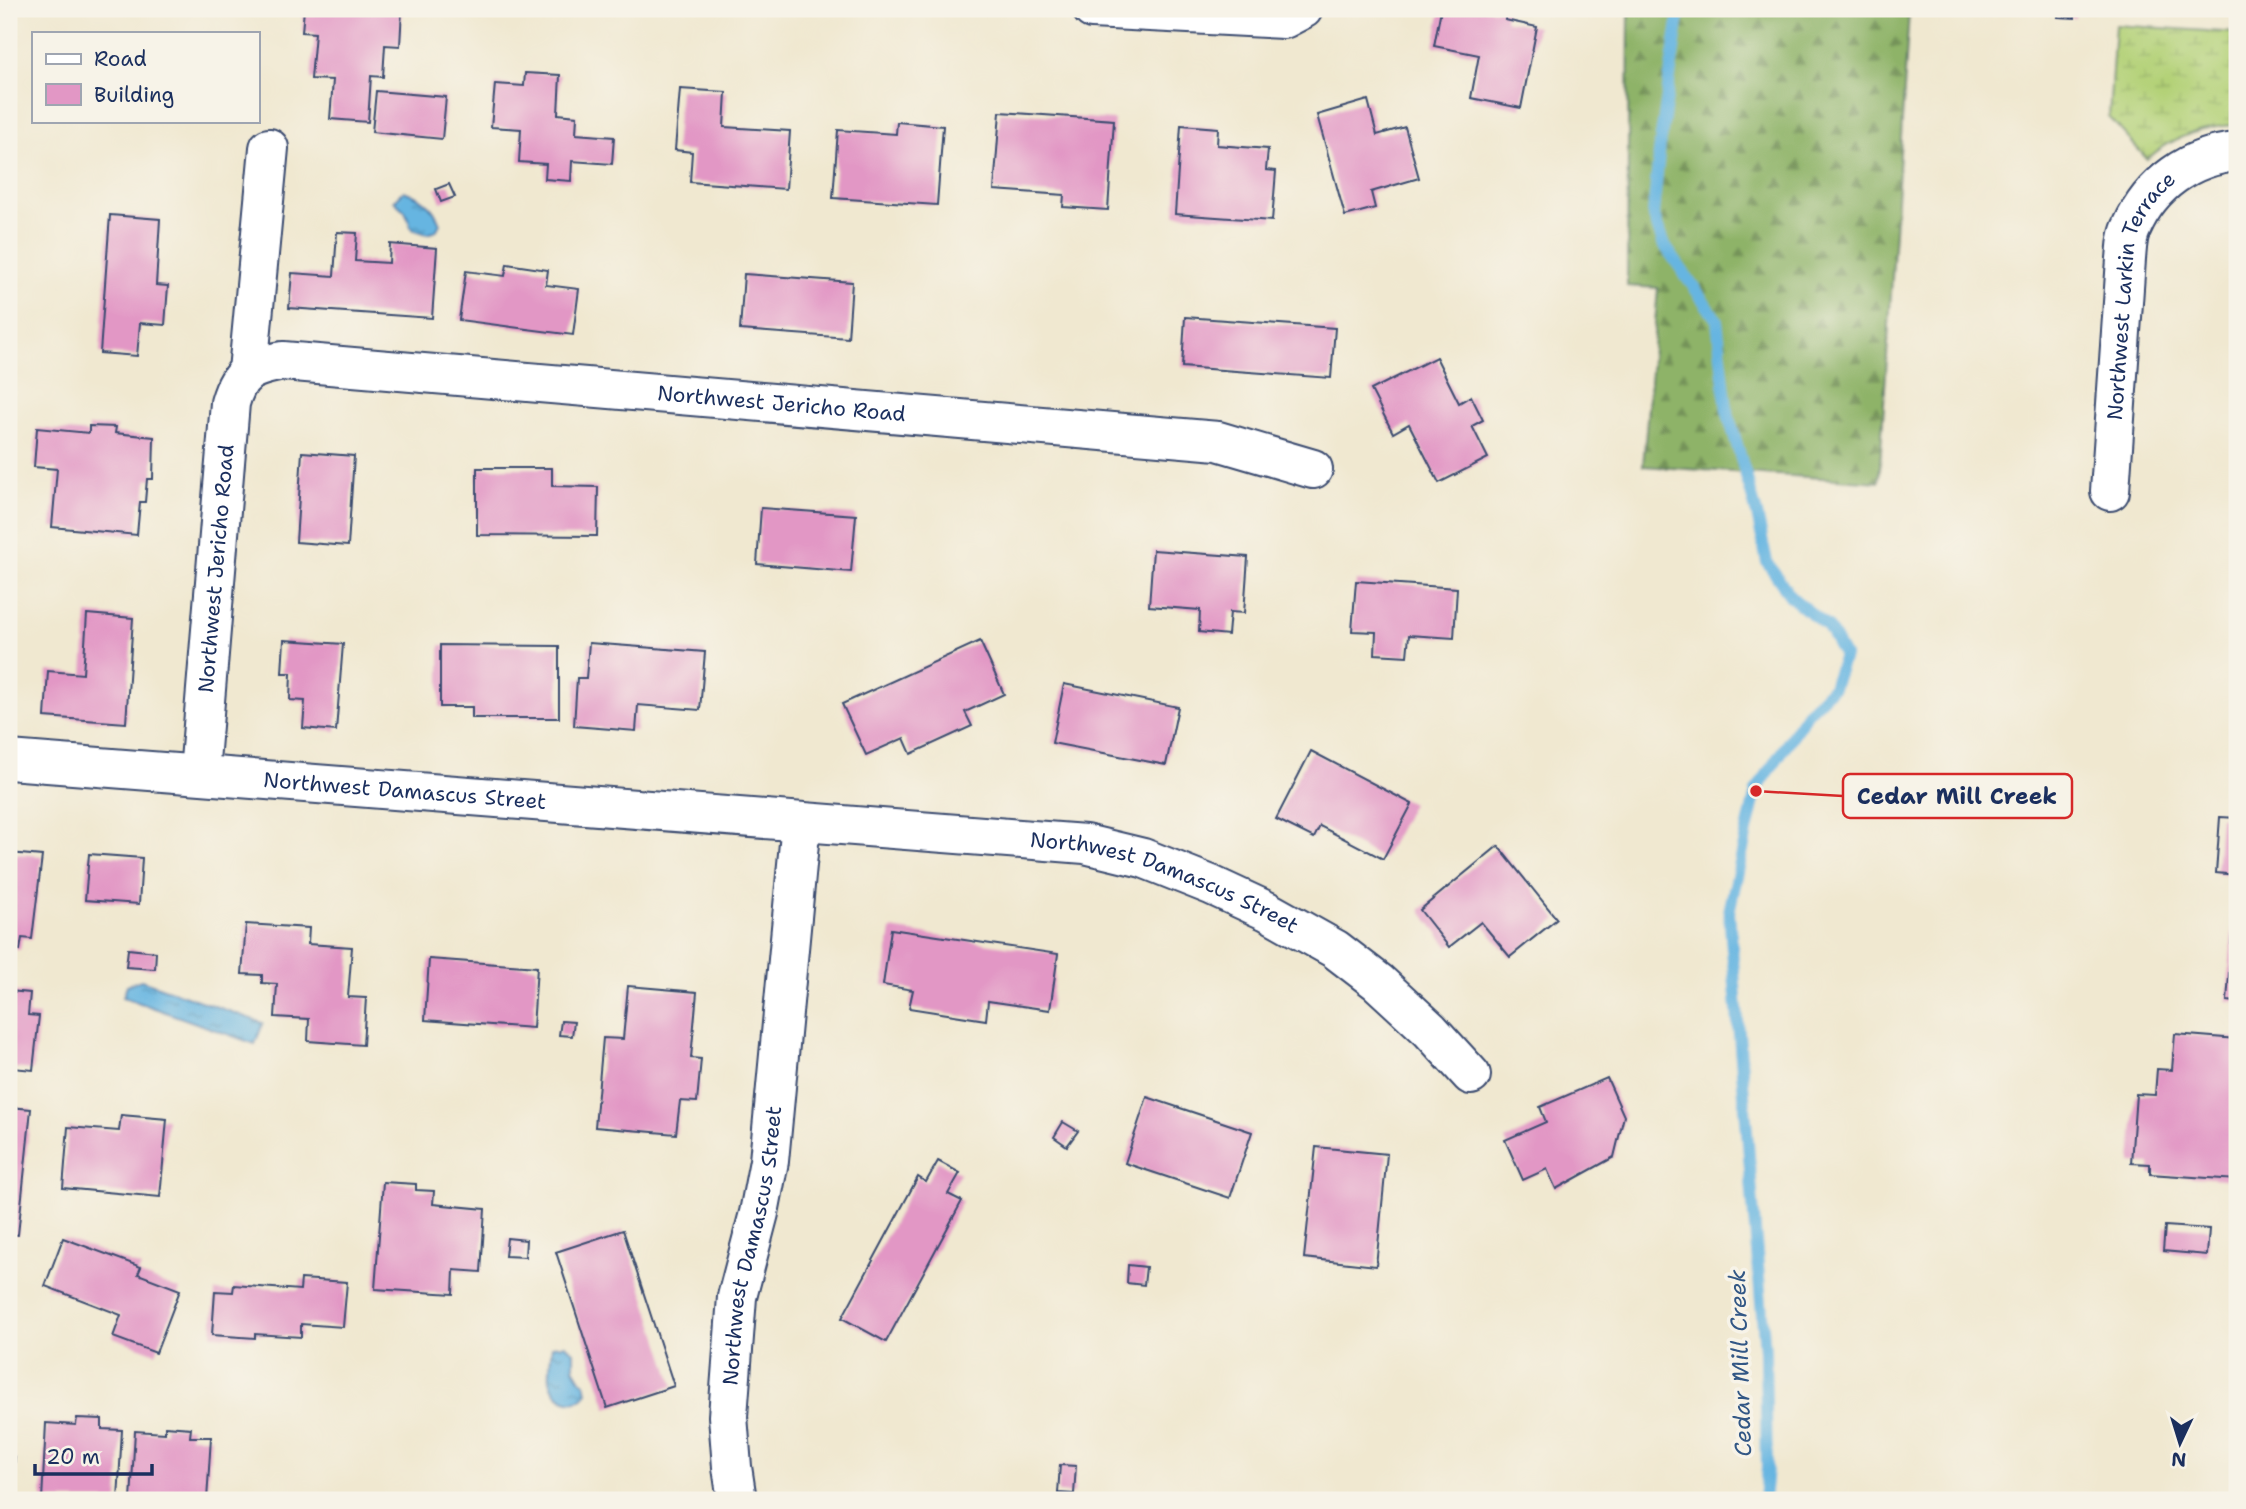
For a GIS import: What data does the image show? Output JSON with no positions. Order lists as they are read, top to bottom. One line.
{"streets":{"street":["Northwest Larkin Terrace","Northwest Jericho Road","Northwest Damascus Street"]},"crossings":[["Northwest Jericho Road","Northwest Damascus Street"]],"water":["Cedar Mill Creek"],"places":["Cedar Mill Creek"],"legend":["Road","Building"],"scale_bar":"20 m","north":"bottom"}
